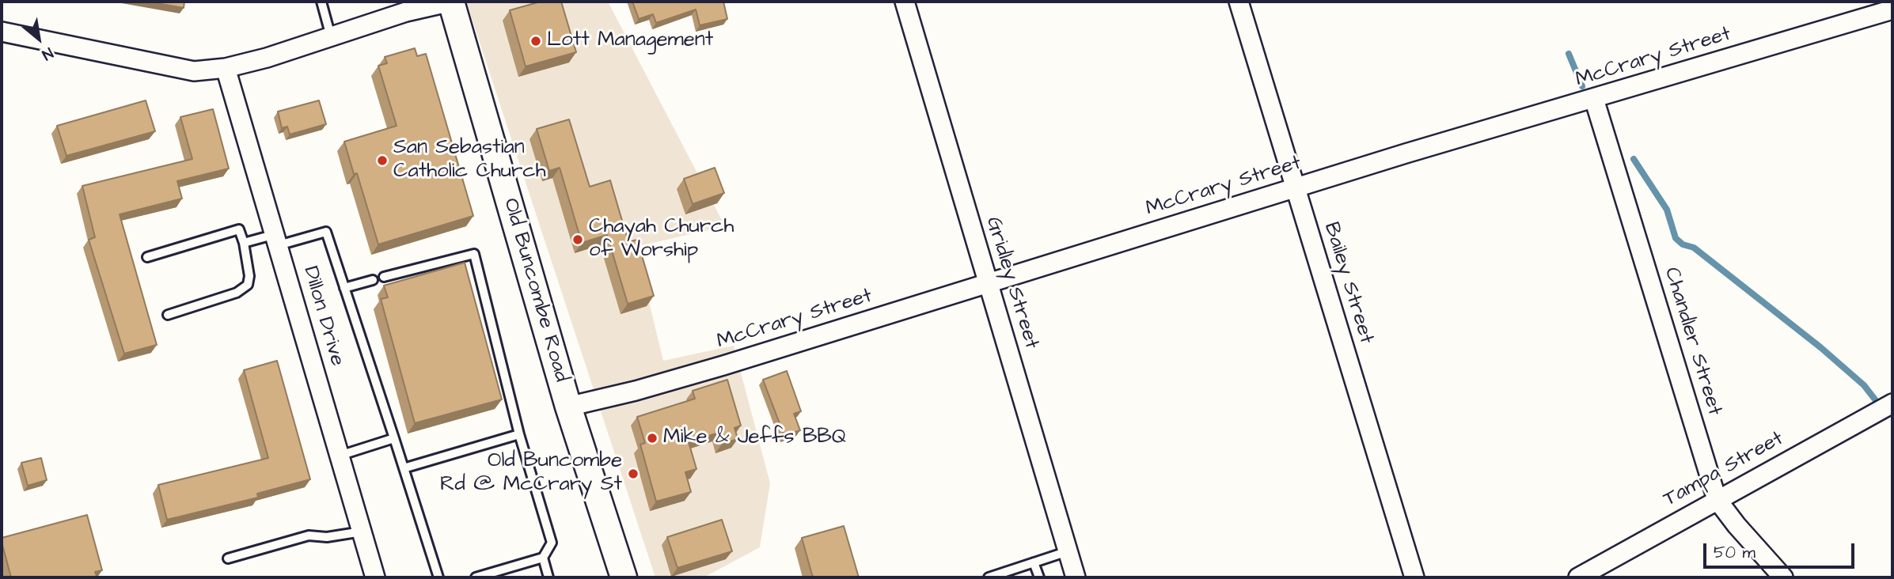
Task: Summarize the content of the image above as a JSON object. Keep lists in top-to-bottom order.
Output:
{
  "streets": {
    "street": [
      "McCrary Street",
      "Gridley Street",
      "Bailey Street",
      "Old Buncombe Road",
      "Dillon Drive",
      "Chandler Street",
      "Tampa Street"
    ]
  },
  "crossings": [
    ["McCrary Street", "Gridley Street"],
    ["McCrary Street", "Bailey Street"],
    ["McCrary Street", "Old Buncombe Road"],
    ["McCrary Street", "Chandler Street"],
    ["Chandler Street", "Tampa Street"]
  ],
  "places": [
    "Lott Management",
    "San Sebastian Catholic Church",
    "Chayah Church of Worship",
    "Mike & Jeffs BBQ",
    "Old Buncombe Rd @ McCrary St"
  ],
  "scale_bar": "50 m",
  "north": "bottom right"
}
